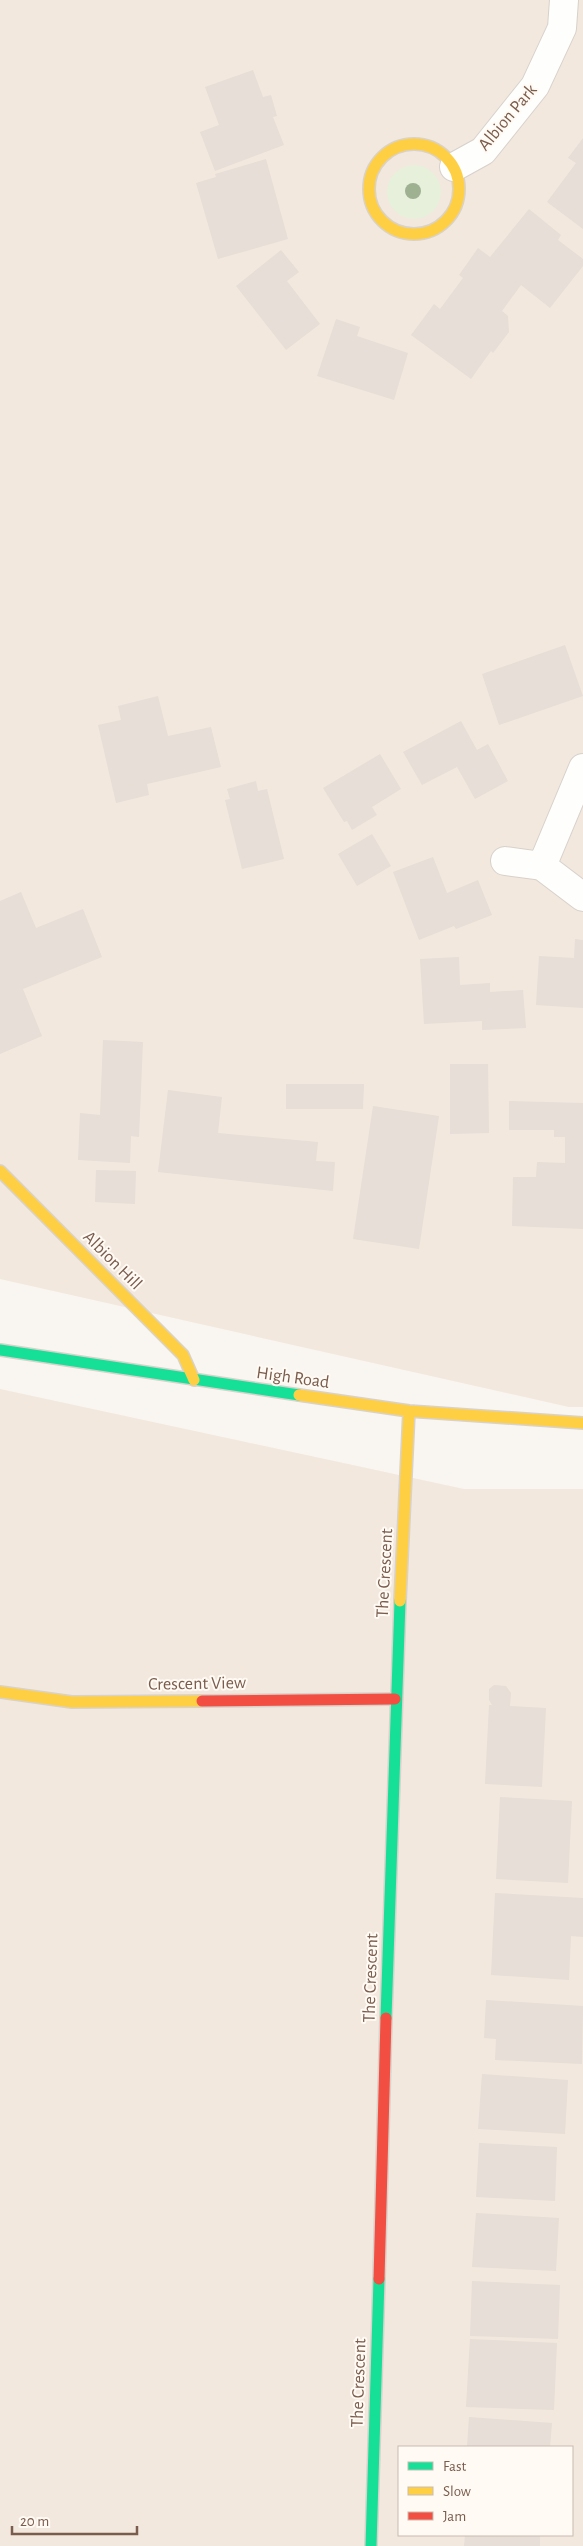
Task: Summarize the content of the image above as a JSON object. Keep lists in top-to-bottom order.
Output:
{
  "streets": {
    "street": [
      "Albion Park",
      "Albion Hill",
      "High Road",
      "The Crescent",
      "Crescent View"
    ]
  },
  "crossings": [
    ["Albion Hill", "High Road"],
    ["High Road", "The Crescent"],
    ["The Crescent", "Crescent View"]
  ],
  "legend": ["Fast", "Slow", "Jam"],
  "scale_bar": "20 m"
}
